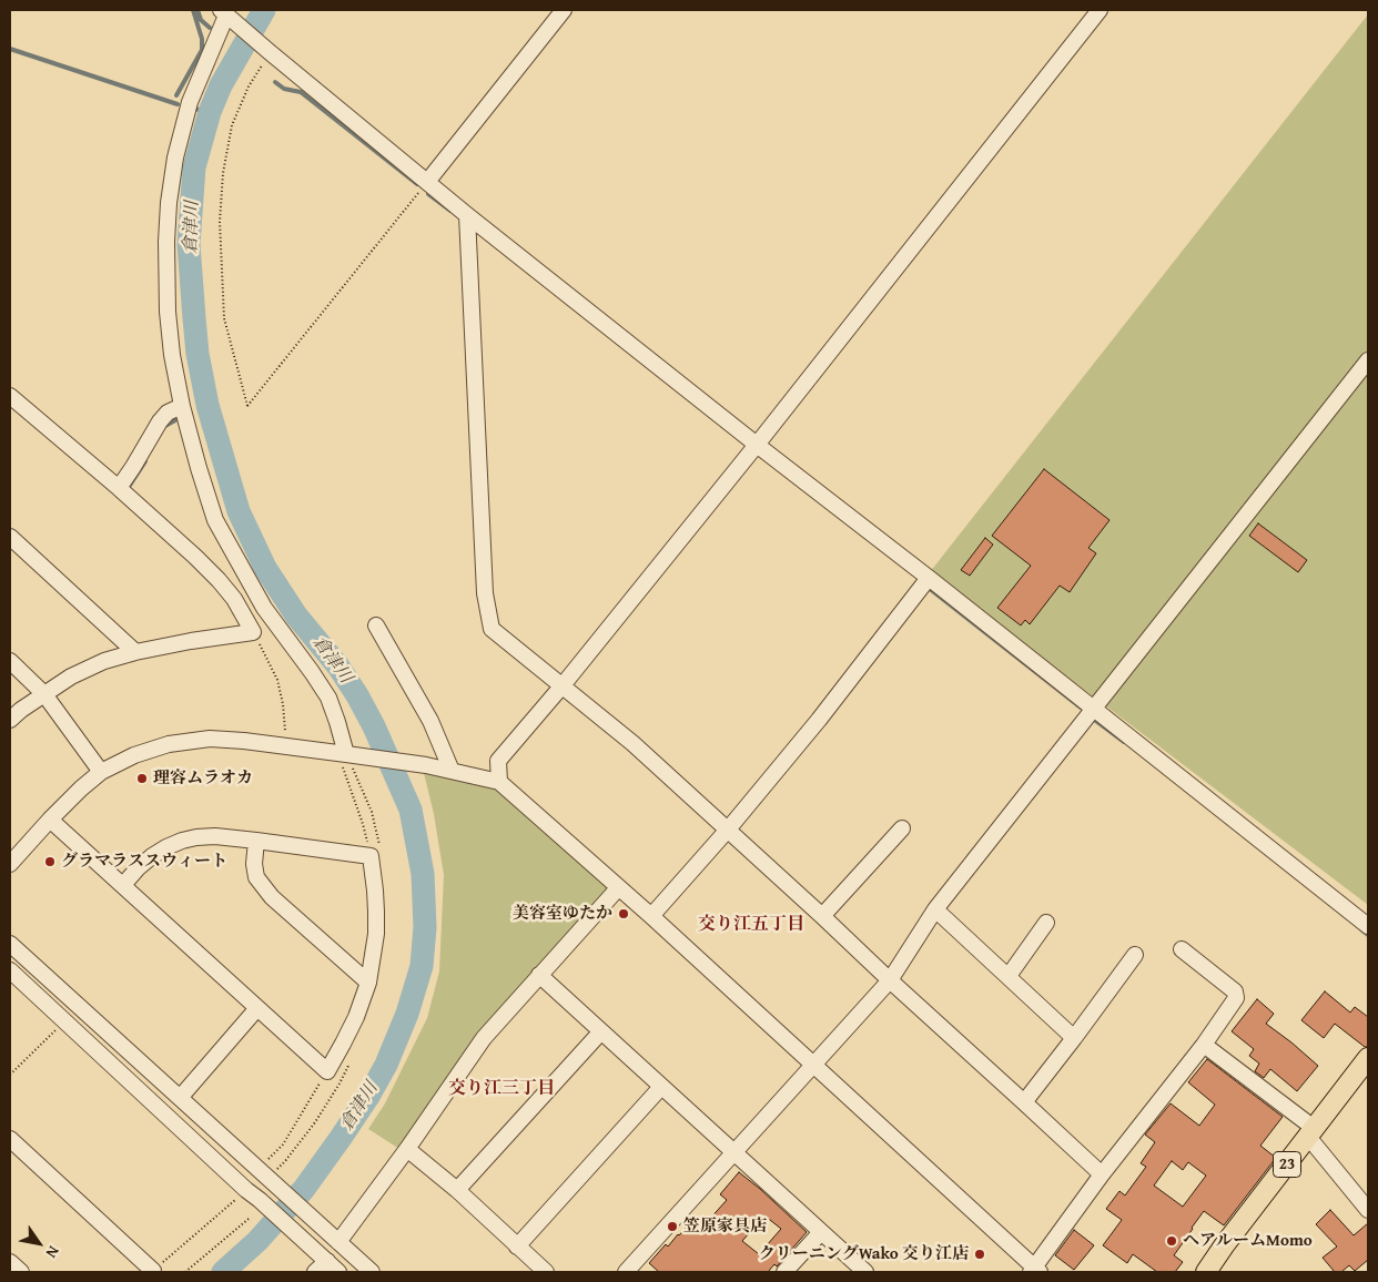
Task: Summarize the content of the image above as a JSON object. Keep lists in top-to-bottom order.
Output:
{
  "streets": {
    "main road": ["23"]
  },
  "districts": ["交り江五丁目", "交り江三丁目"],
  "water": ["倉津川"],
  "places": [
    "理容ムラオカ",
    "グラマラススウィート",
    "美容室ゆたか",
    "笠原家具店",
    "ヘアルームMomo",
    "クリーニングWako 交り江店"
  ],
  "north": "bottom right"
}
